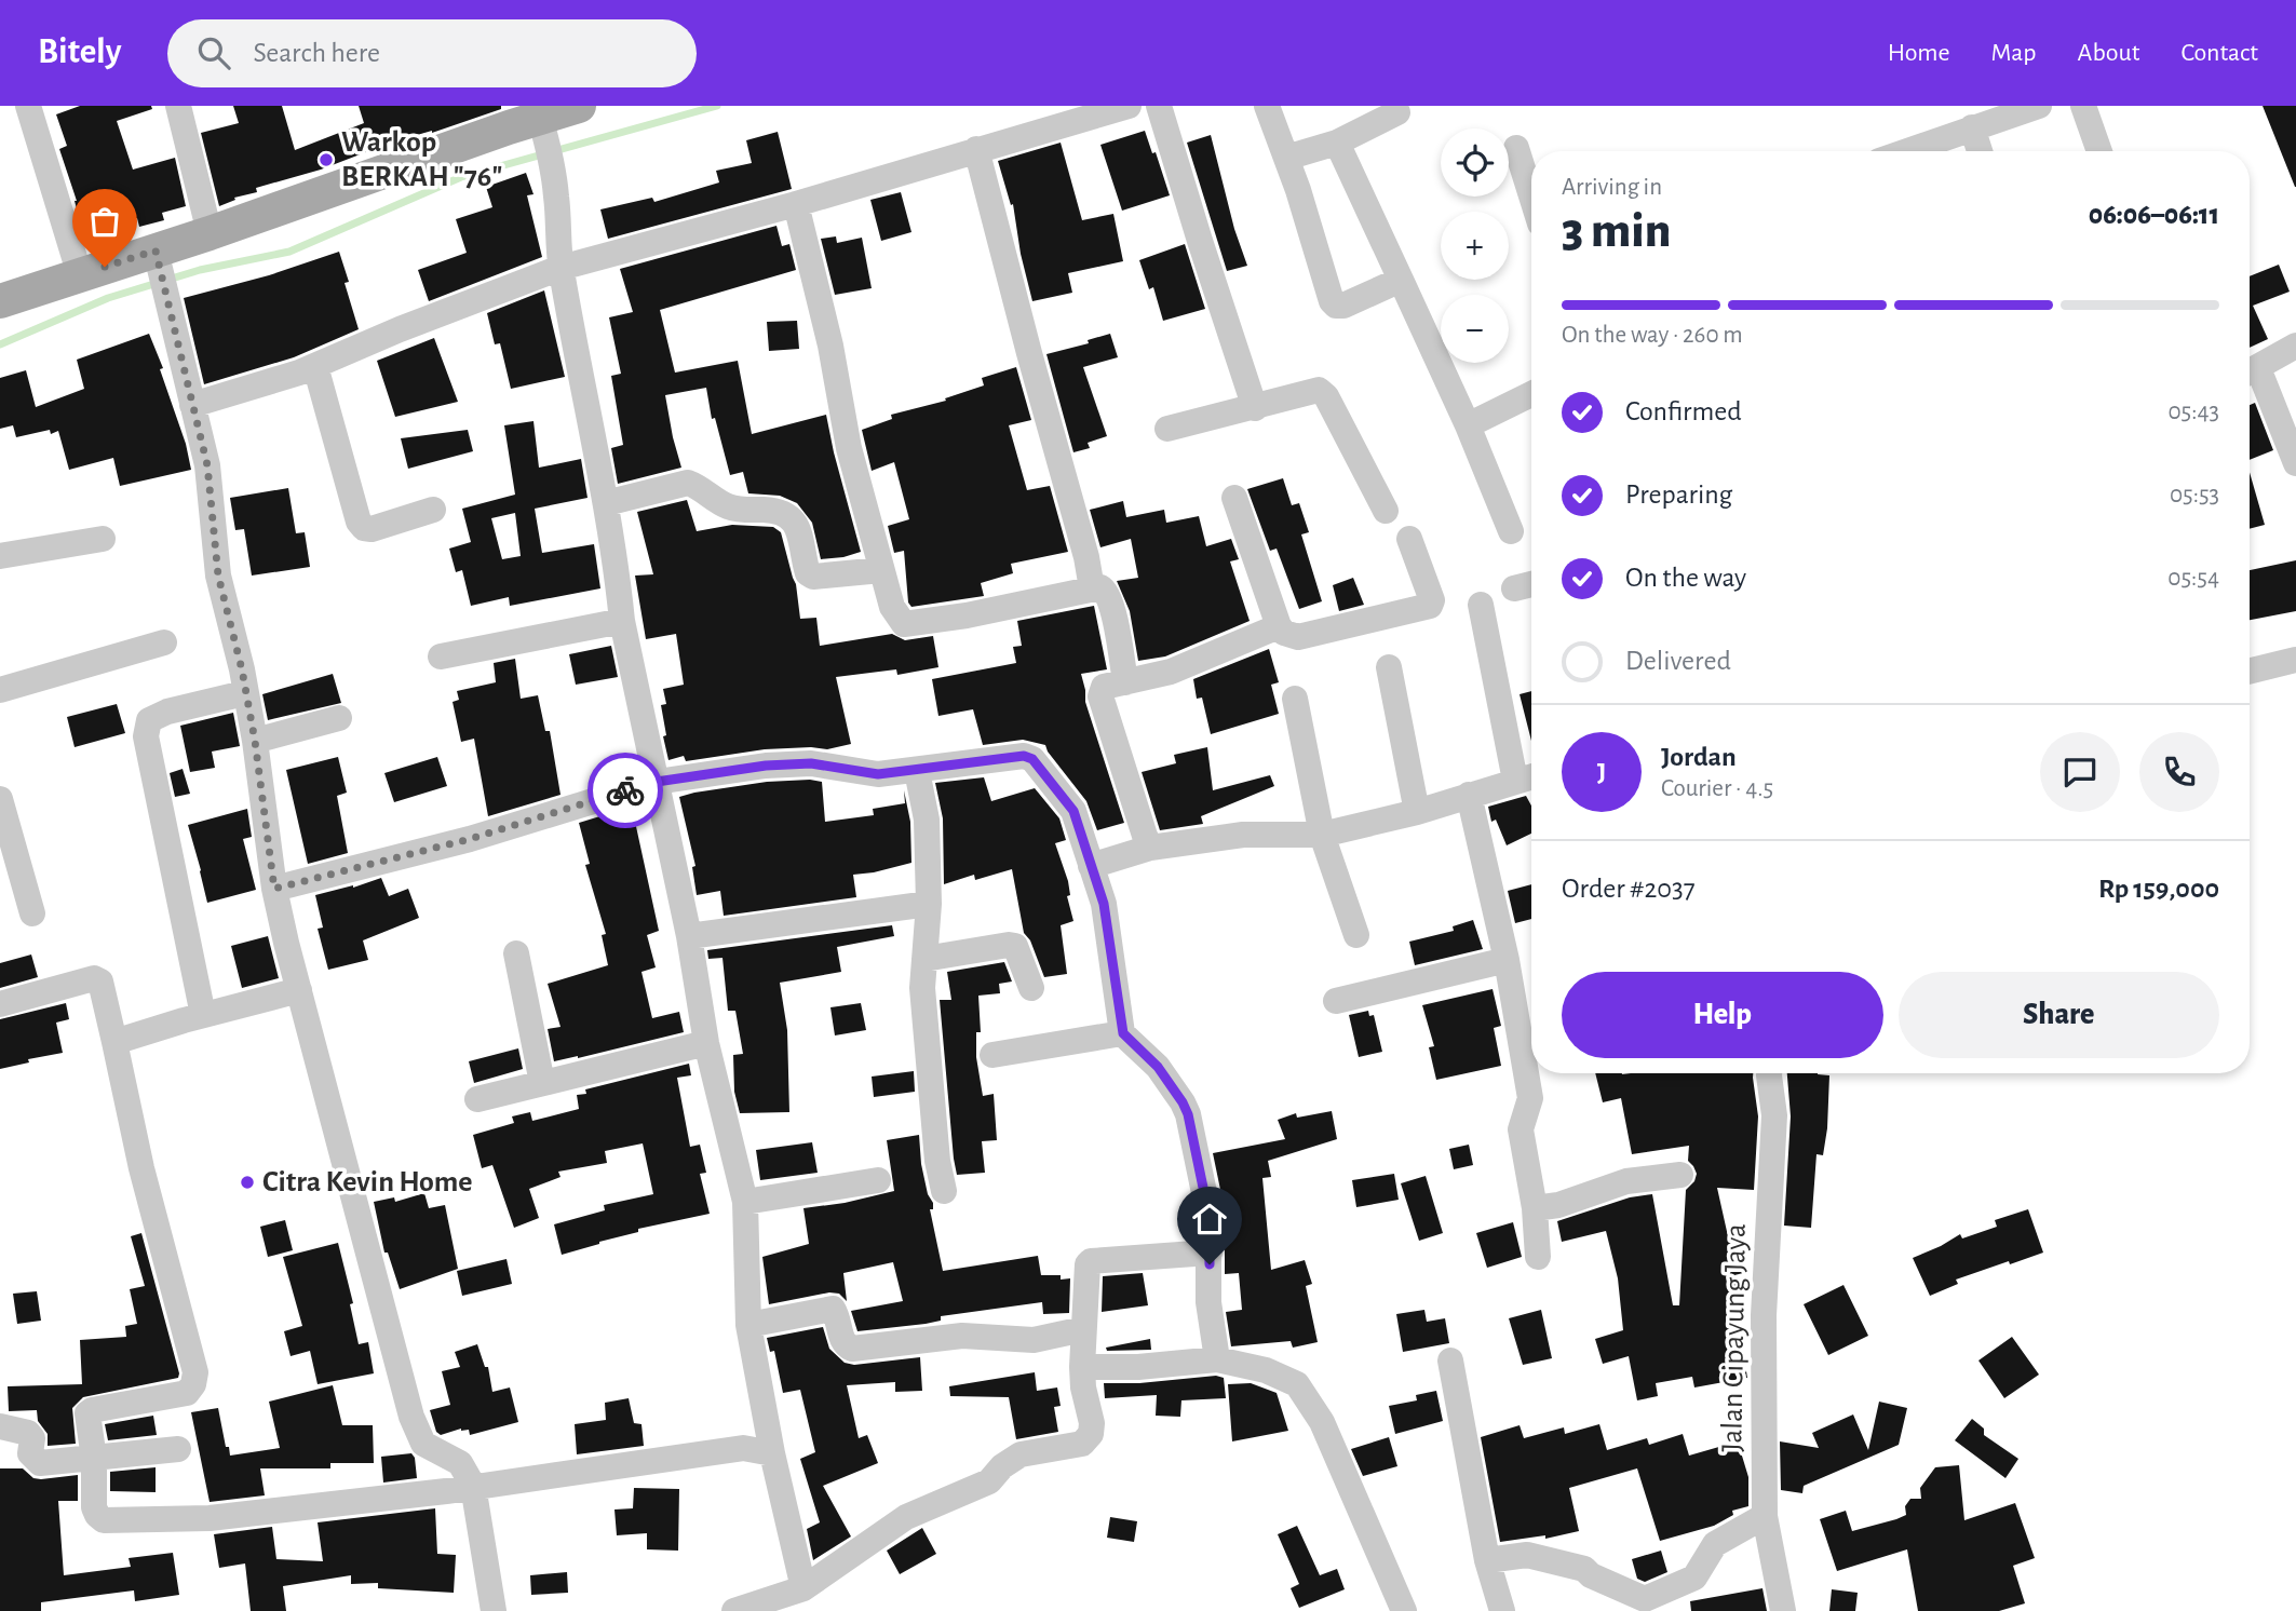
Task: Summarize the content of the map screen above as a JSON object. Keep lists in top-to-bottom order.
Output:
{
  "streets": {
    "street": ["Jalan Cipayung Jaya"]
  },
  "places": ["Warkop BERKAH \"76\"", "Citra Kevin Home"],
  "page": {
    "header": "Bitely",
    "search": "Search here",
    "nav": [
      "Home",
      "Map",
      "About",
      "Contact"
    ],
    "map_buttons": ["+", "−"],
    "heading": ["3 min", "Arriving in", "06:06–06:11"],
    "panel": [
      "Jordan",
      "Courier · 4.5",
      "Order #2037",
      "Rp 159,000"
    ],
    "bar": "On the way · 260 m",
    "list": [
      ["Confirmed", "05:43"],
      ["Preparing", "05:53"],
      ["On the way", "05:54"],
      "Delivered"
    ],
    "round": "J",
    "buttons": ["Help", "Share"]
  }
}
